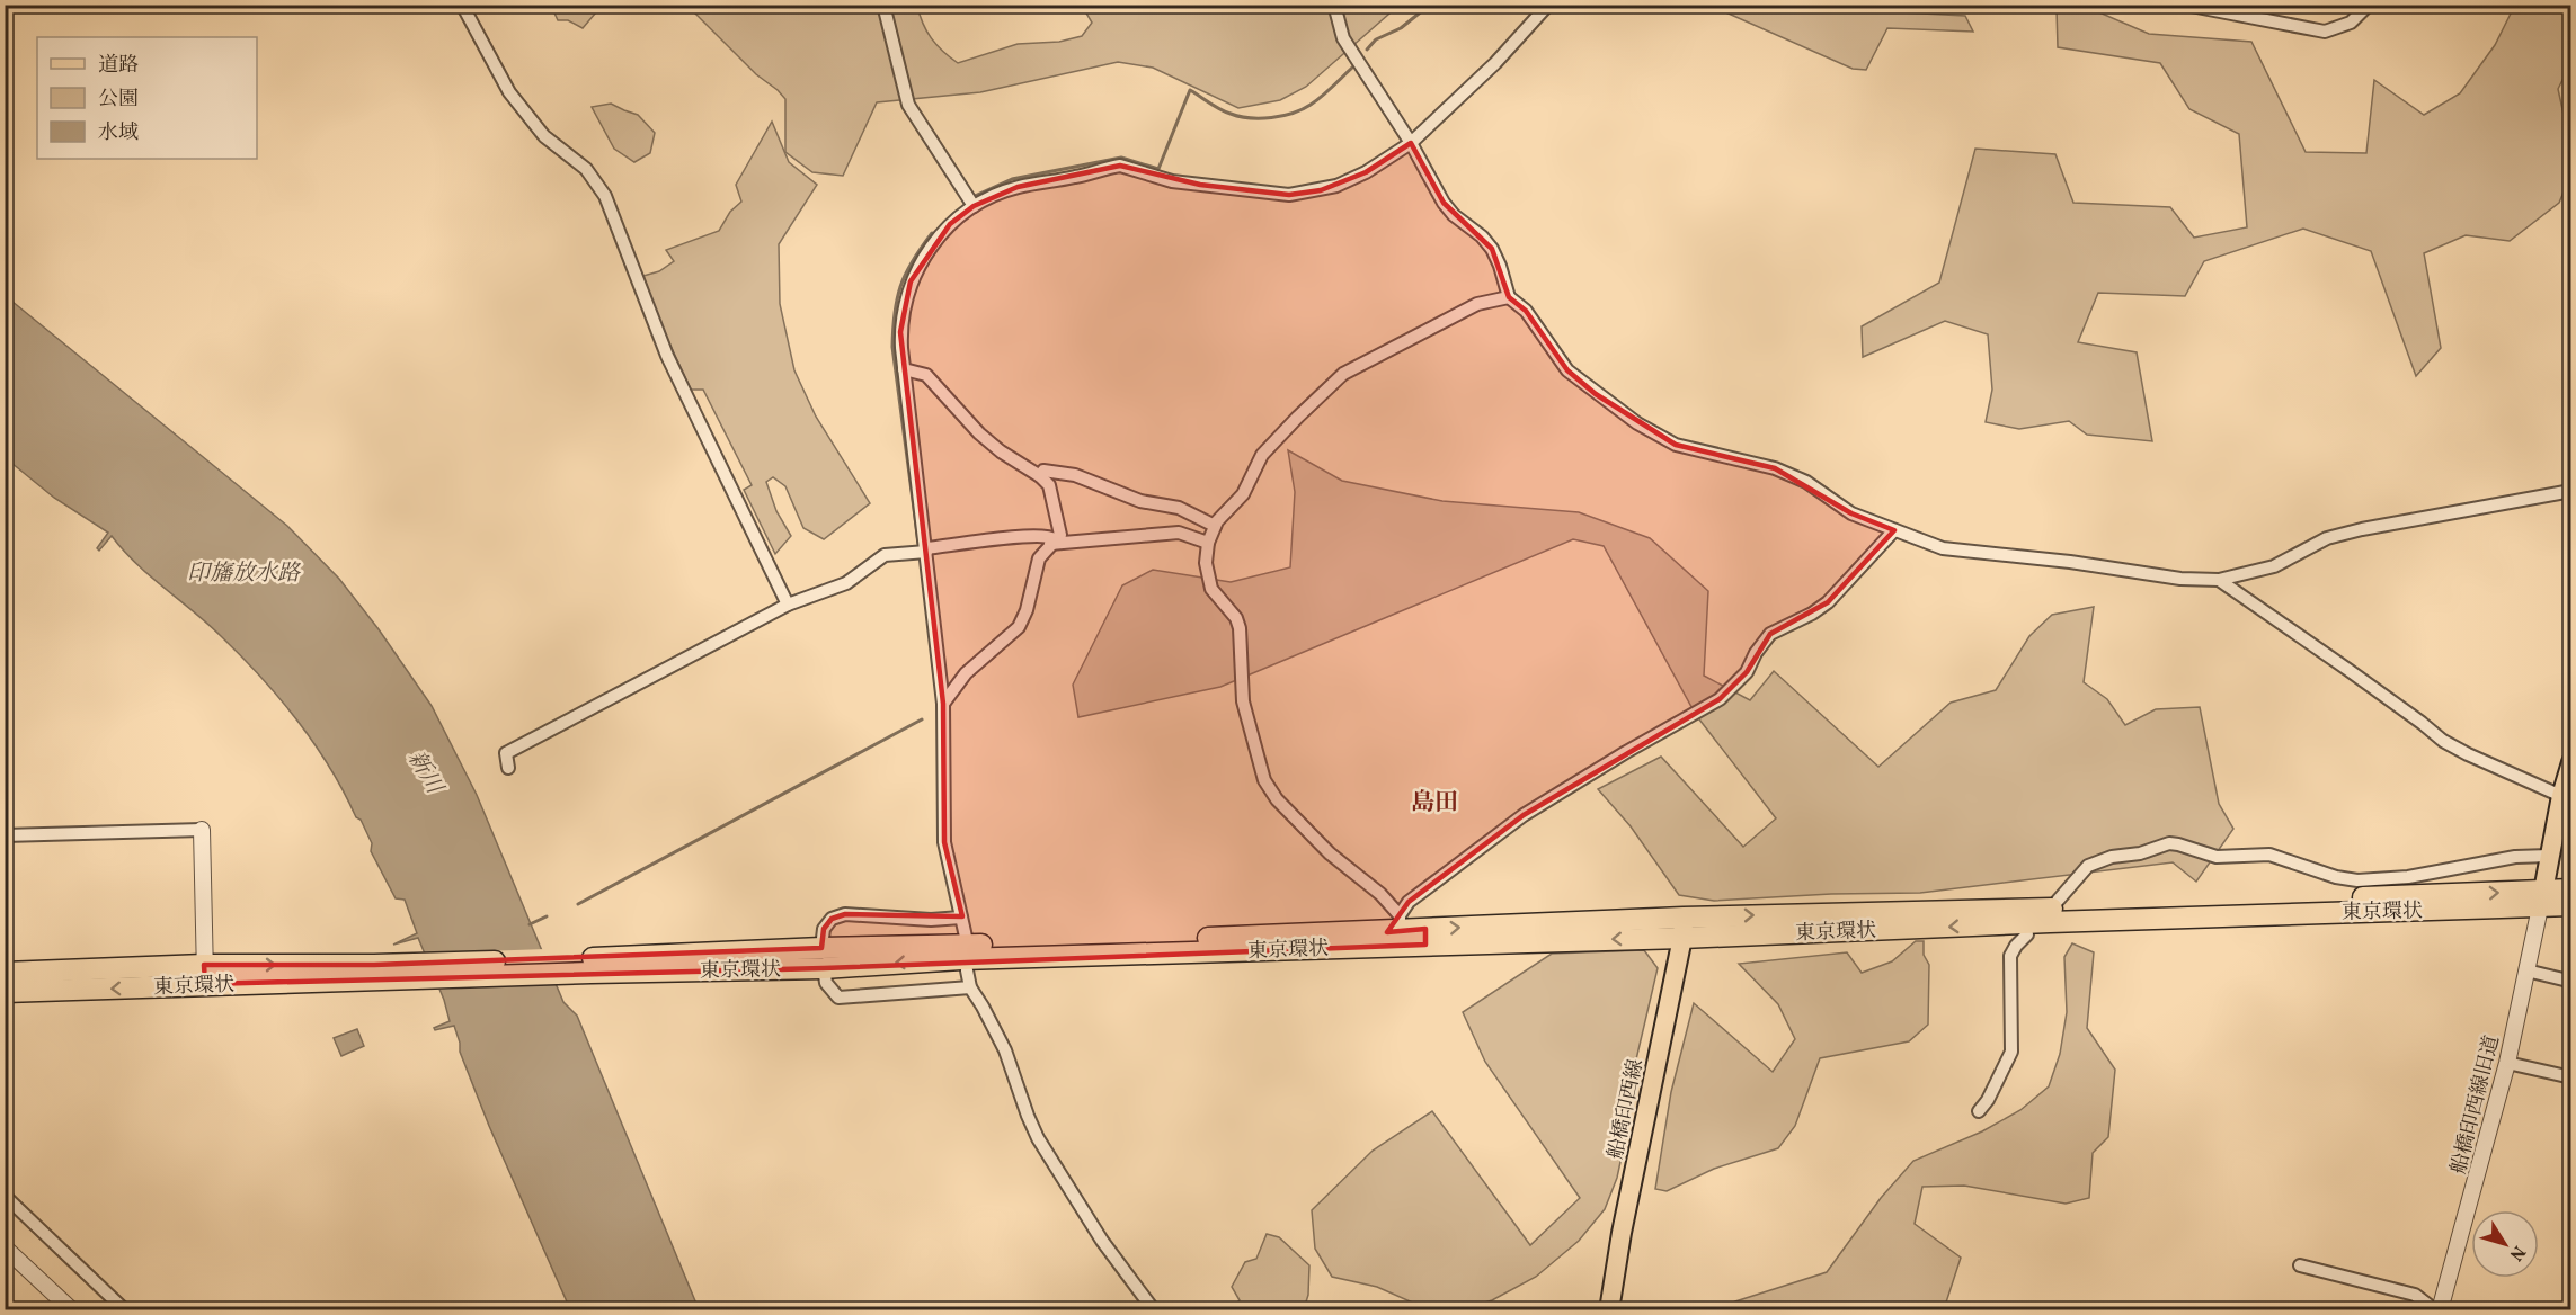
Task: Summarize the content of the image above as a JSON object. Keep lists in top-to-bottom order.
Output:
{
  "streets": {
    "highway": ["東京環状"],
    "main road": ["船橋印西線"],
    "street": ["船橋印西線旧道"]
  },
  "crossings": [
    ["東京環状", "船橋印西線旧道"],
    ["東京環状", "船橋印西線"]
  ],
  "districts": ["島田"],
  "water": ["印旛放水路", "新川"],
  "legend": ["道路", "公園", "水域"],
  "north": "bottom right"
}
